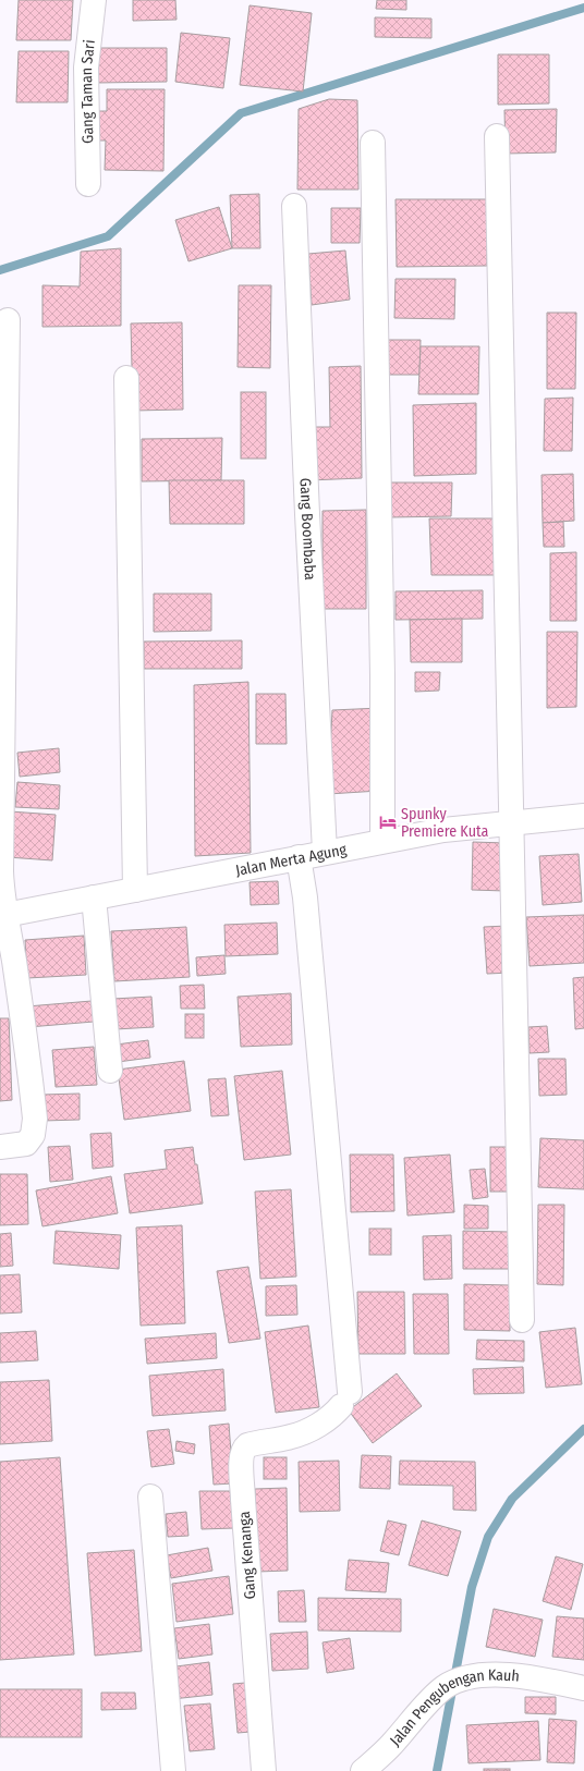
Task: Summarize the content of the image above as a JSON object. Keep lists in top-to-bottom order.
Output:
{
  "streets": {
    "street": [
      "Gang Taman Sari",
      "Gang Boombaba",
      "Jalan Merta Agung",
      "Gang Kenanga",
      "Jalan Pengubengan Kauh"
    ]
  },
  "crossings": [
    ["Gang Boombaba", "Jalan Merta Agung"],
    ["Jalan Merta Agung", "Gang Kenanga"]
  ],
  "places": {
    "hotel": ["Spunky Premiere Kuta"]
  }
}
